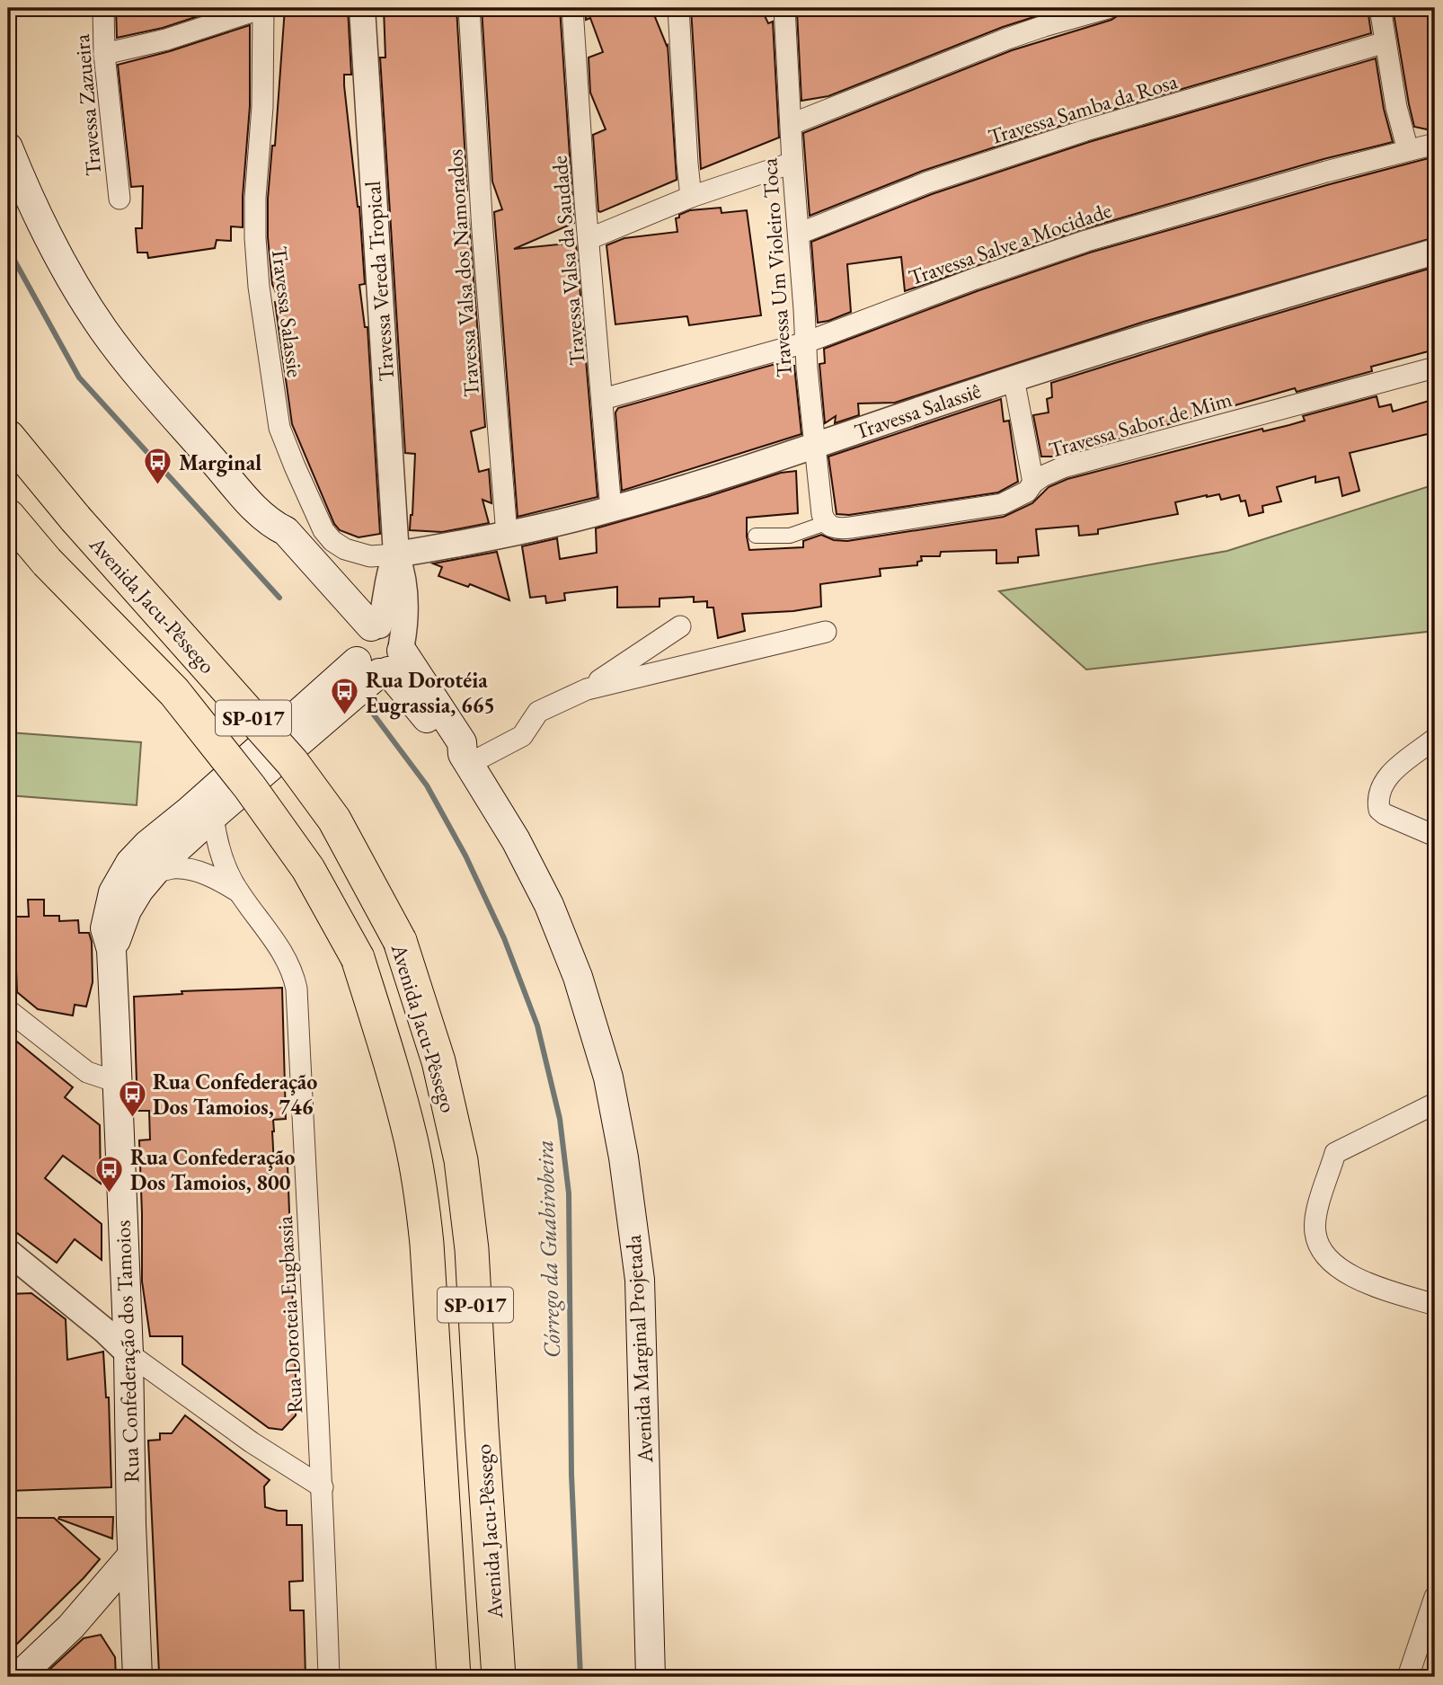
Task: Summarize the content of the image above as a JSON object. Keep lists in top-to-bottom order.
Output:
{
  "streets": {
    "highway": ["Avenida Jacu-Pêssego", "SP-017"],
    "main road": ["Avenida Marginal Projetada", "Rua Confederação dos Tamoios"],
    "street": [
      "Travessa Zazueira",
      "Travessa Samba da Rosa",
      "Travessa Salve a Mocidade",
      "Travessa Valsa da Saudade",
      "Travessa Um Violeiro Toca",
      "Travessa Valsa dos Namorados",
      "Travessa Vereda Tropical",
      "Travessa Salassie",
      "Travessa Salassiê",
      "Travessa Sabor de Mim",
      "Rua Doroteia Eugbassia"
    ]
  },
  "crossings": [
    ["Travessa Samba da Rosa", "Travessa Um Violeiro Toca"],
    ["Travessa Salve a Mocidade", "Travessa Valsa da Saudade"],
    ["Travessa Salve a Mocidade", "Travessa Um Violeiro Toca"],
    ["Travessa Valsa da Saudade", "Travessa Salassiê"],
    ["Travessa Um Violeiro Toca", "Travessa Salassiê"],
    ["Travessa Um Violeiro Toca", "Travessa Sabor de Mim"],
    ["Travessa Valsa dos Namorados", "Travessa Salassiê"],
    ["Travessa Vereda Tropical", "Travessa Salassie"],
    ["Travessa Vereda Tropical", "Travessa Salassiê"],
    ["Travessa Vereda Tropical", "Avenida Marginal Projetada"],
    ["Travessa Vereda Tropical", "Rua Confederação dos Tamoios"],
    ["Travessa Salassie", "Travessa Salassiê"],
    ["Rua Doroteia Eugbassia", "Rua Confederação dos Tamoios"],
    ["Avenida Marginal Projetada", "Rua Confederação dos Tamoios"]
  ],
  "water": ["Córrego da Guabirobeira"],
  "places": {
    "bus stop": [
      "Marginal",
      "Rua Dorotéia Eugrassia, 665",
      "Rua Confederação Dos Tamoios, 746",
      "Rua Confederação Dos Tamoios, 800"
    ]
  }
}
